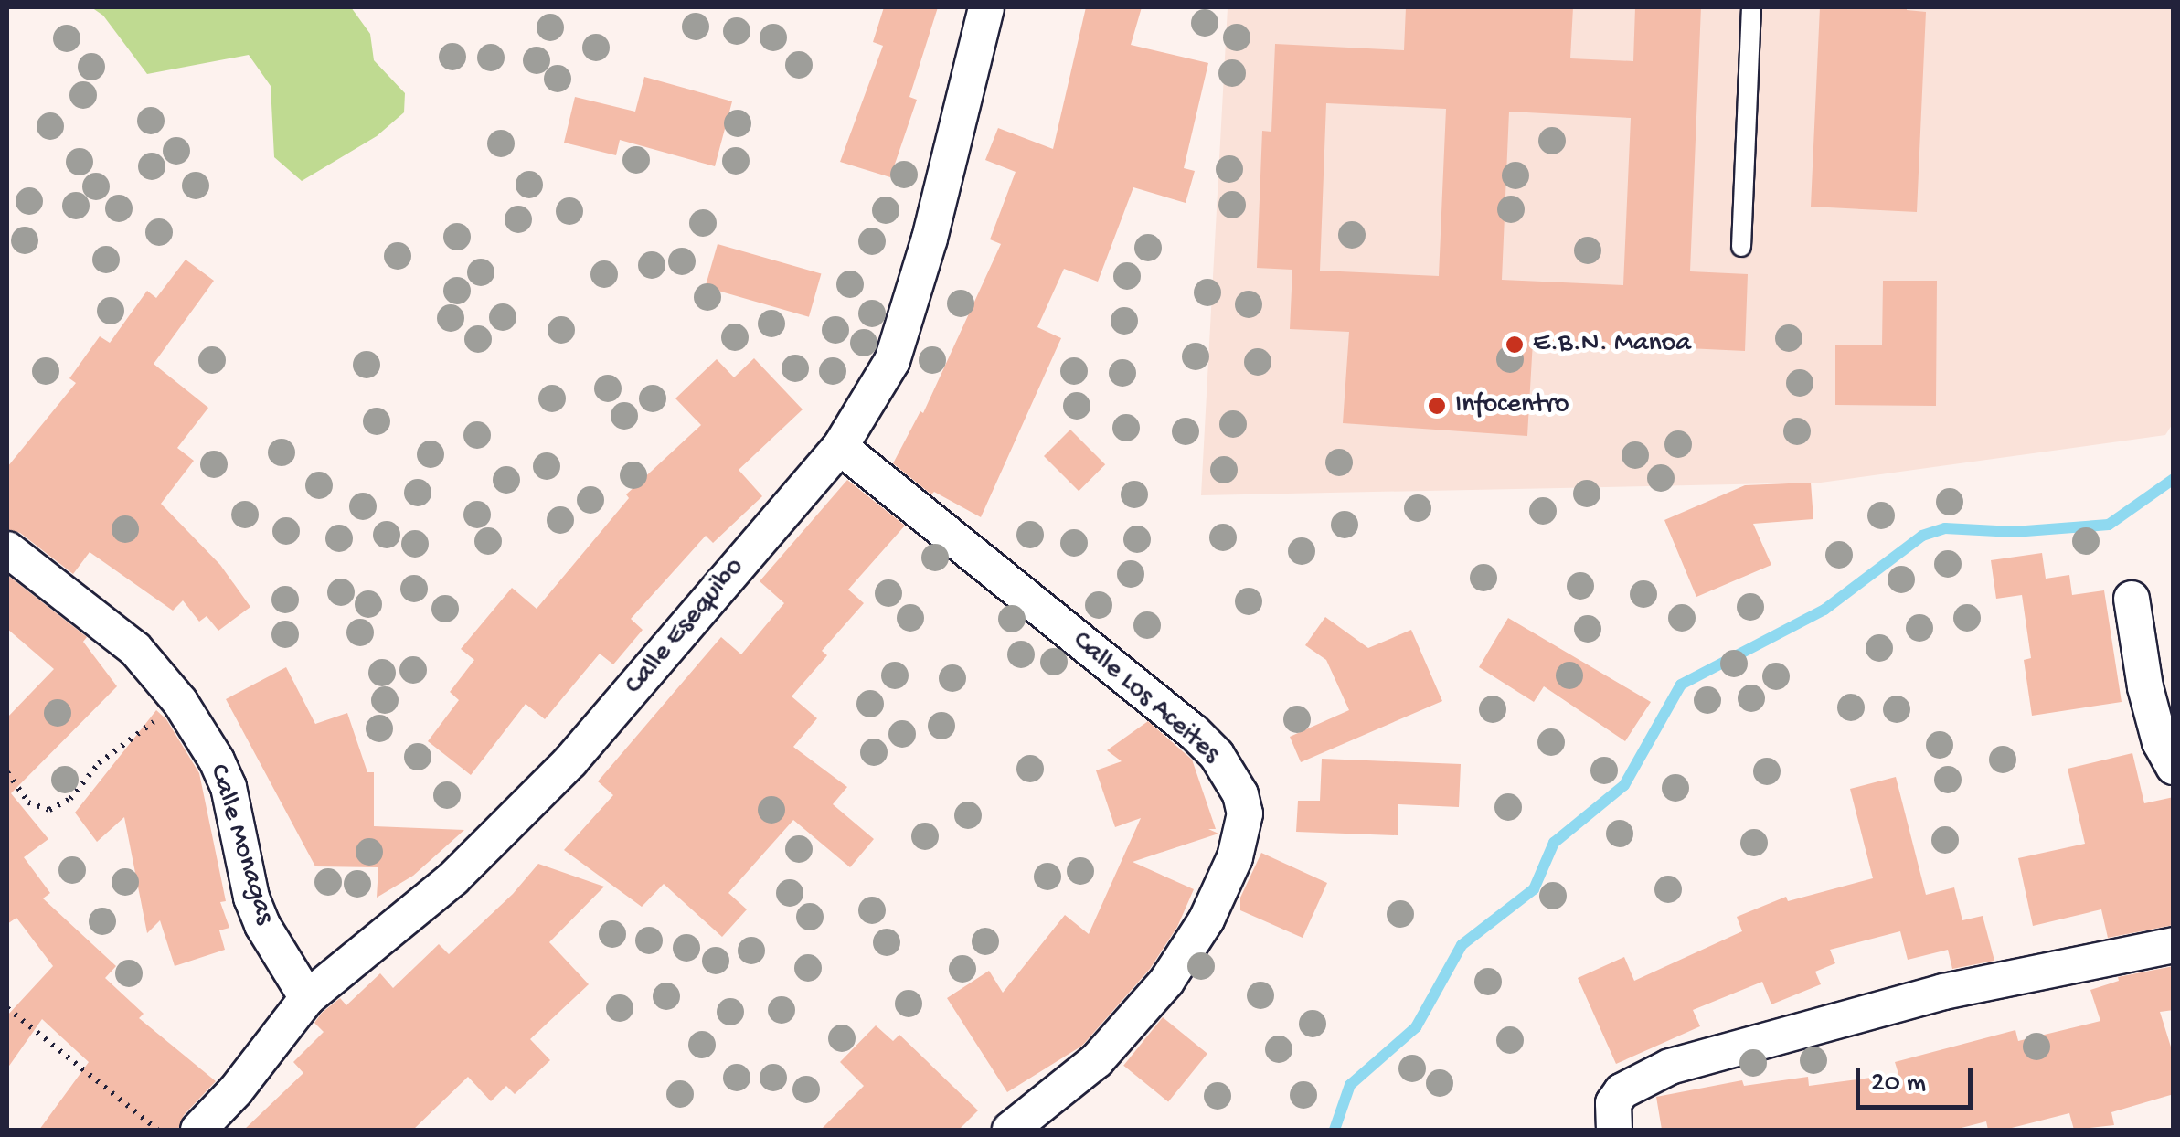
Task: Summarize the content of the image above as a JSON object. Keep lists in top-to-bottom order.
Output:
{
  "streets": {
    "street": ["Calle Esequibo", "Calle Los Aceites", "Calle Monagas"]
  },
  "crossings": [
    ["Calle Esequibo", "Calle Los Aceites"],
    ["Calle Esequibo", "Calle Monagas"]
  ],
  "places": ["E.B.N. Manoa", "Infocentro"],
  "scale_bar": "20 m"
}
